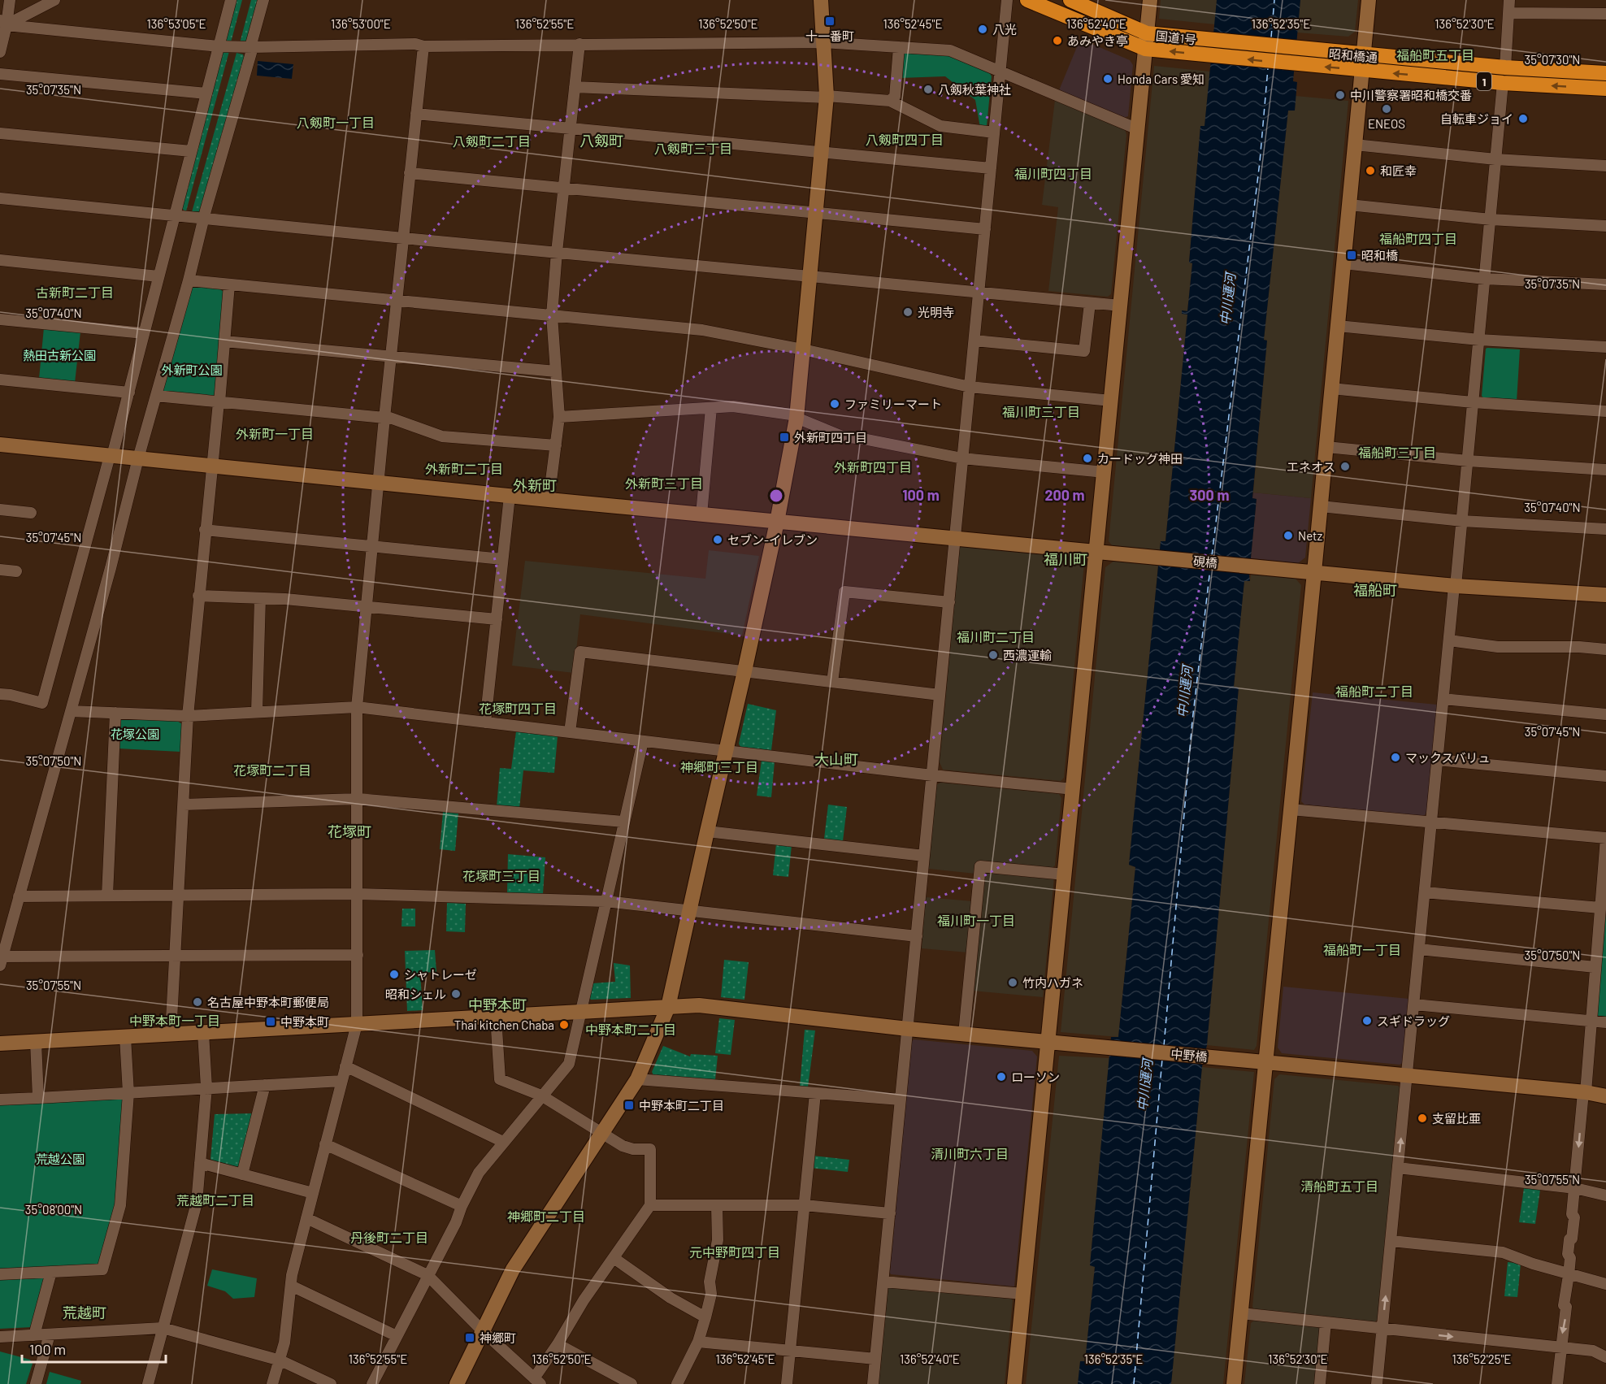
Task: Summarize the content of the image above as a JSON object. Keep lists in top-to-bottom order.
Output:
{
  "streets": {
    "highway": ["国道1号", "昭和橋通", "1"],
    "street": ["硯橋", "中野橋"]
  },
  "crossings": [
    ["国道1号", "昭和橋通"]
  ],
  "districts": [
    "福船町五丁目",
    "八剱町一丁目",
    "八剱町四丁目",
    "八剱町二丁目",
    "八剱町",
    "八剱町三丁目",
    "福川町四丁目",
    "福船町四丁目",
    "古新町二丁目",
    "福川町三丁目",
    "外新町一丁目",
    "福船町三丁目",
    "外新町四丁目",
    "外新町二丁目",
    "外新町三丁目",
    "外新町",
    "福川町",
    "福船町",
    "福川町二丁目",
    "福船町二丁目",
    "花塚町四丁目",
    "大山町",
    "神郷町三丁目",
    "花塚町二丁目",
    "花塚町",
    "花塚町三丁目",
    "福川町一丁目",
    "福船町一丁目",
    "中野本町",
    "中野本町一丁目",
    "中野本町二丁目",
    "清川町六丁目",
    "清船町五丁目",
    "荒越町二丁目",
    "神郷町二丁目",
    "丹後町二丁目",
    "元中野町四丁目",
    "荒越町"
  ],
  "water": ["中川運河"],
  "parks": [
    "熱田古新公園",
    "外新町公園",
    "花塚公園",
    "荒越公園"
  ],
  "places": {
    "transit": [
      "十一番町",
      "昭和橋",
      "外新町四丁目",
      "中野本町",
      "中野本町二丁目",
      "神郷町"
    ],
    "other": [
      "八光",
      "あみやき亭",
      "Honda Cars 愛知",
      "八剱秋葉神社",
      "中川警察署昭和橋交番",
      "ENEOS",
      "自転車ジョイ",
      "和匠幸",
      "光明寺",
      "ファミリーマート",
      "カードッグ神田",
      "エネオス",
      "Netz",
      "セブン-イレブン",
      "西濃運輸",
      "マックスバリュ",
      "シャトレーゼ",
      "竹内ハガネ",
      "昭和シェル",
      "名古屋中野本町郵便局",
      "スギドラッグ",
      "Thai kitchen Chaba",
      "ローソン",
      "支留比亜"
    ]
  },
  "scale_bar": "100 m",
  "coordinates": [
    "136°53'05\"E",
    "136°53'00\"E",
    "136°52'55\"E",
    "136°52'50\"E",
    "136°52'45\"E",
    "136°52'40\"E",
    "136°52'35\"E",
    "136°52'30\"E",
    "35°07'30\"N",
    "35°07'35\"N",
    "35°07'40\"N",
    "35°07'45\"N",
    "35°07'50\"N",
    "35°07'55\"N",
    "35°08'00\"N",
    "136°52'25\"E"
  ],
  "rings": ["100 m", "200 m", "300 m"]
}
